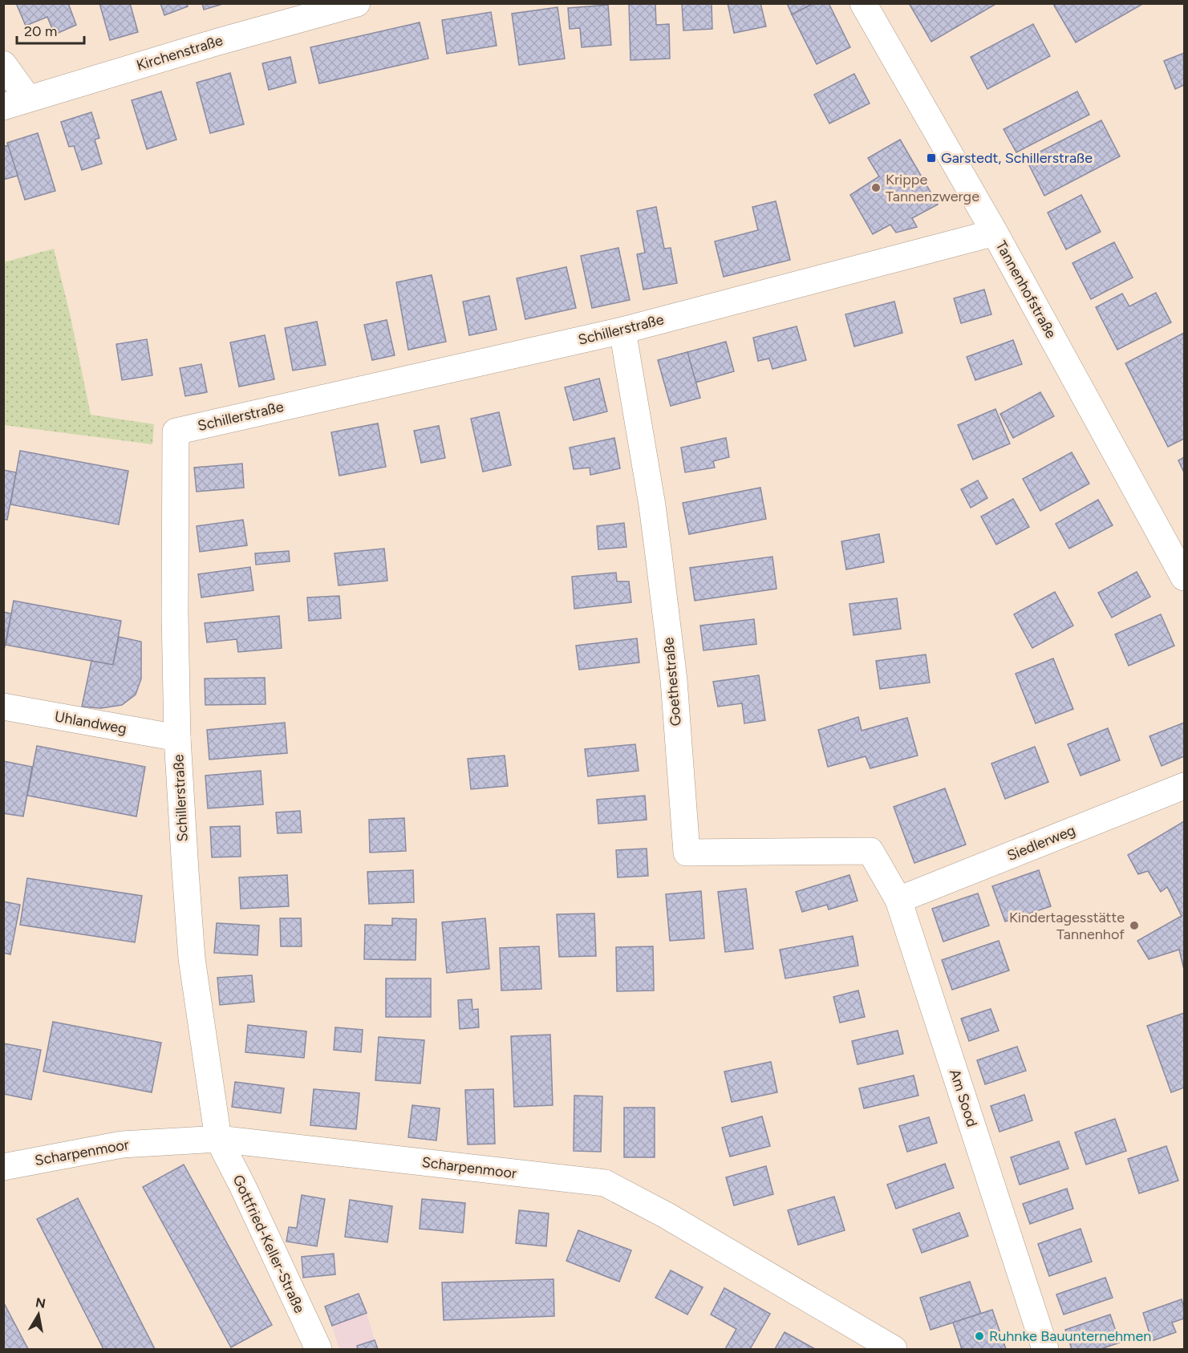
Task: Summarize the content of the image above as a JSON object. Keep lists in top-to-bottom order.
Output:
{
  "streets": {
    "street": [
      "Kirchenstraße",
      "Tannenhofstraße",
      "Schillerstraße",
      "Goethestraße",
      "Uhlandweg",
      "Siedlerweg",
      "Am Sood",
      "Scharpenmoor",
      "Gottfried-Keller-Straße"
    ]
  },
  "crossings": [
    ["Tannenhofstraße", "Schillerstraße"],
    ["Schillerstraße", "Goethestraße"],
    ["Schillerstraße", "Uhlandweg"],
    ["Schillerstraße", "Scharpenmoor"],
    ["Schillerstraße", "Gottfried-Keller-Straße"],
    ["Goethestraße", "Am Sood"],
    ["Siedlerweg", "Am Sood"],
    ["Scharpenmoor", "Gottfried-Keller-Straße"]
  ],
  "places": {
    "transit": ["Garstedt, Schillerstraße"],
    "other": ["Krippe Tannenzwerge", "Kindertagesstätte Tannenhof", "Ruhnke Bauunternehmen"]
  },
  "scale_bar": "20 m",
  "north": "top"
}
